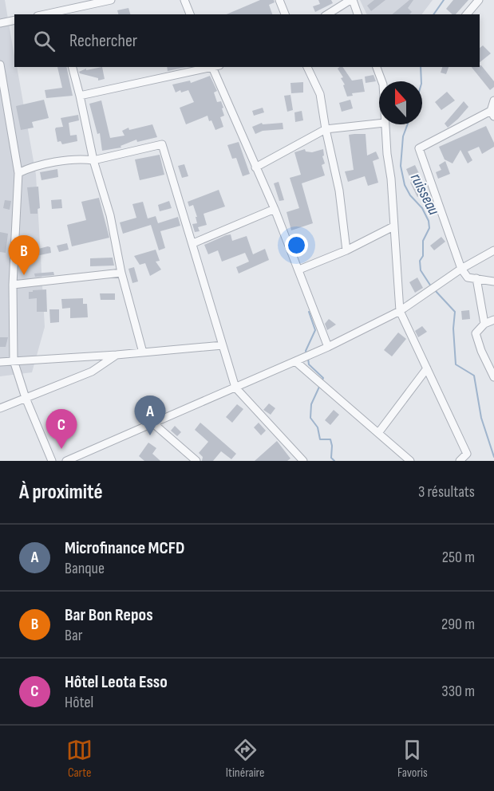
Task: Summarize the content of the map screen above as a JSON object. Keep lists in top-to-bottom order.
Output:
{
  "water": ["ruisseau"],
  "north": "top",
  "page": {
    "search": "Rechercher",
    "pins": ["B", "A", "C"],
    "heading": ["À proximité", "3 résultats"],
    "list": [
      {
        "mark": "A",
        "name": "Microfinance MCFD",
        "note": "Banque",
        "value": "250 m"
      },
      {
        "mark": "B",
        "name": "Bar Bon Repos",
        "note": "Bar",
        "value": "290 m"
      },
      {
        "mark": "C",
        "name": "Hôtel Leota Esso",
        "note": "Hôtel",
        "value": "330 m"
      }
    ],
    "nav": ["Carte", "Itinéraire", "Favoris"]
  }
}
